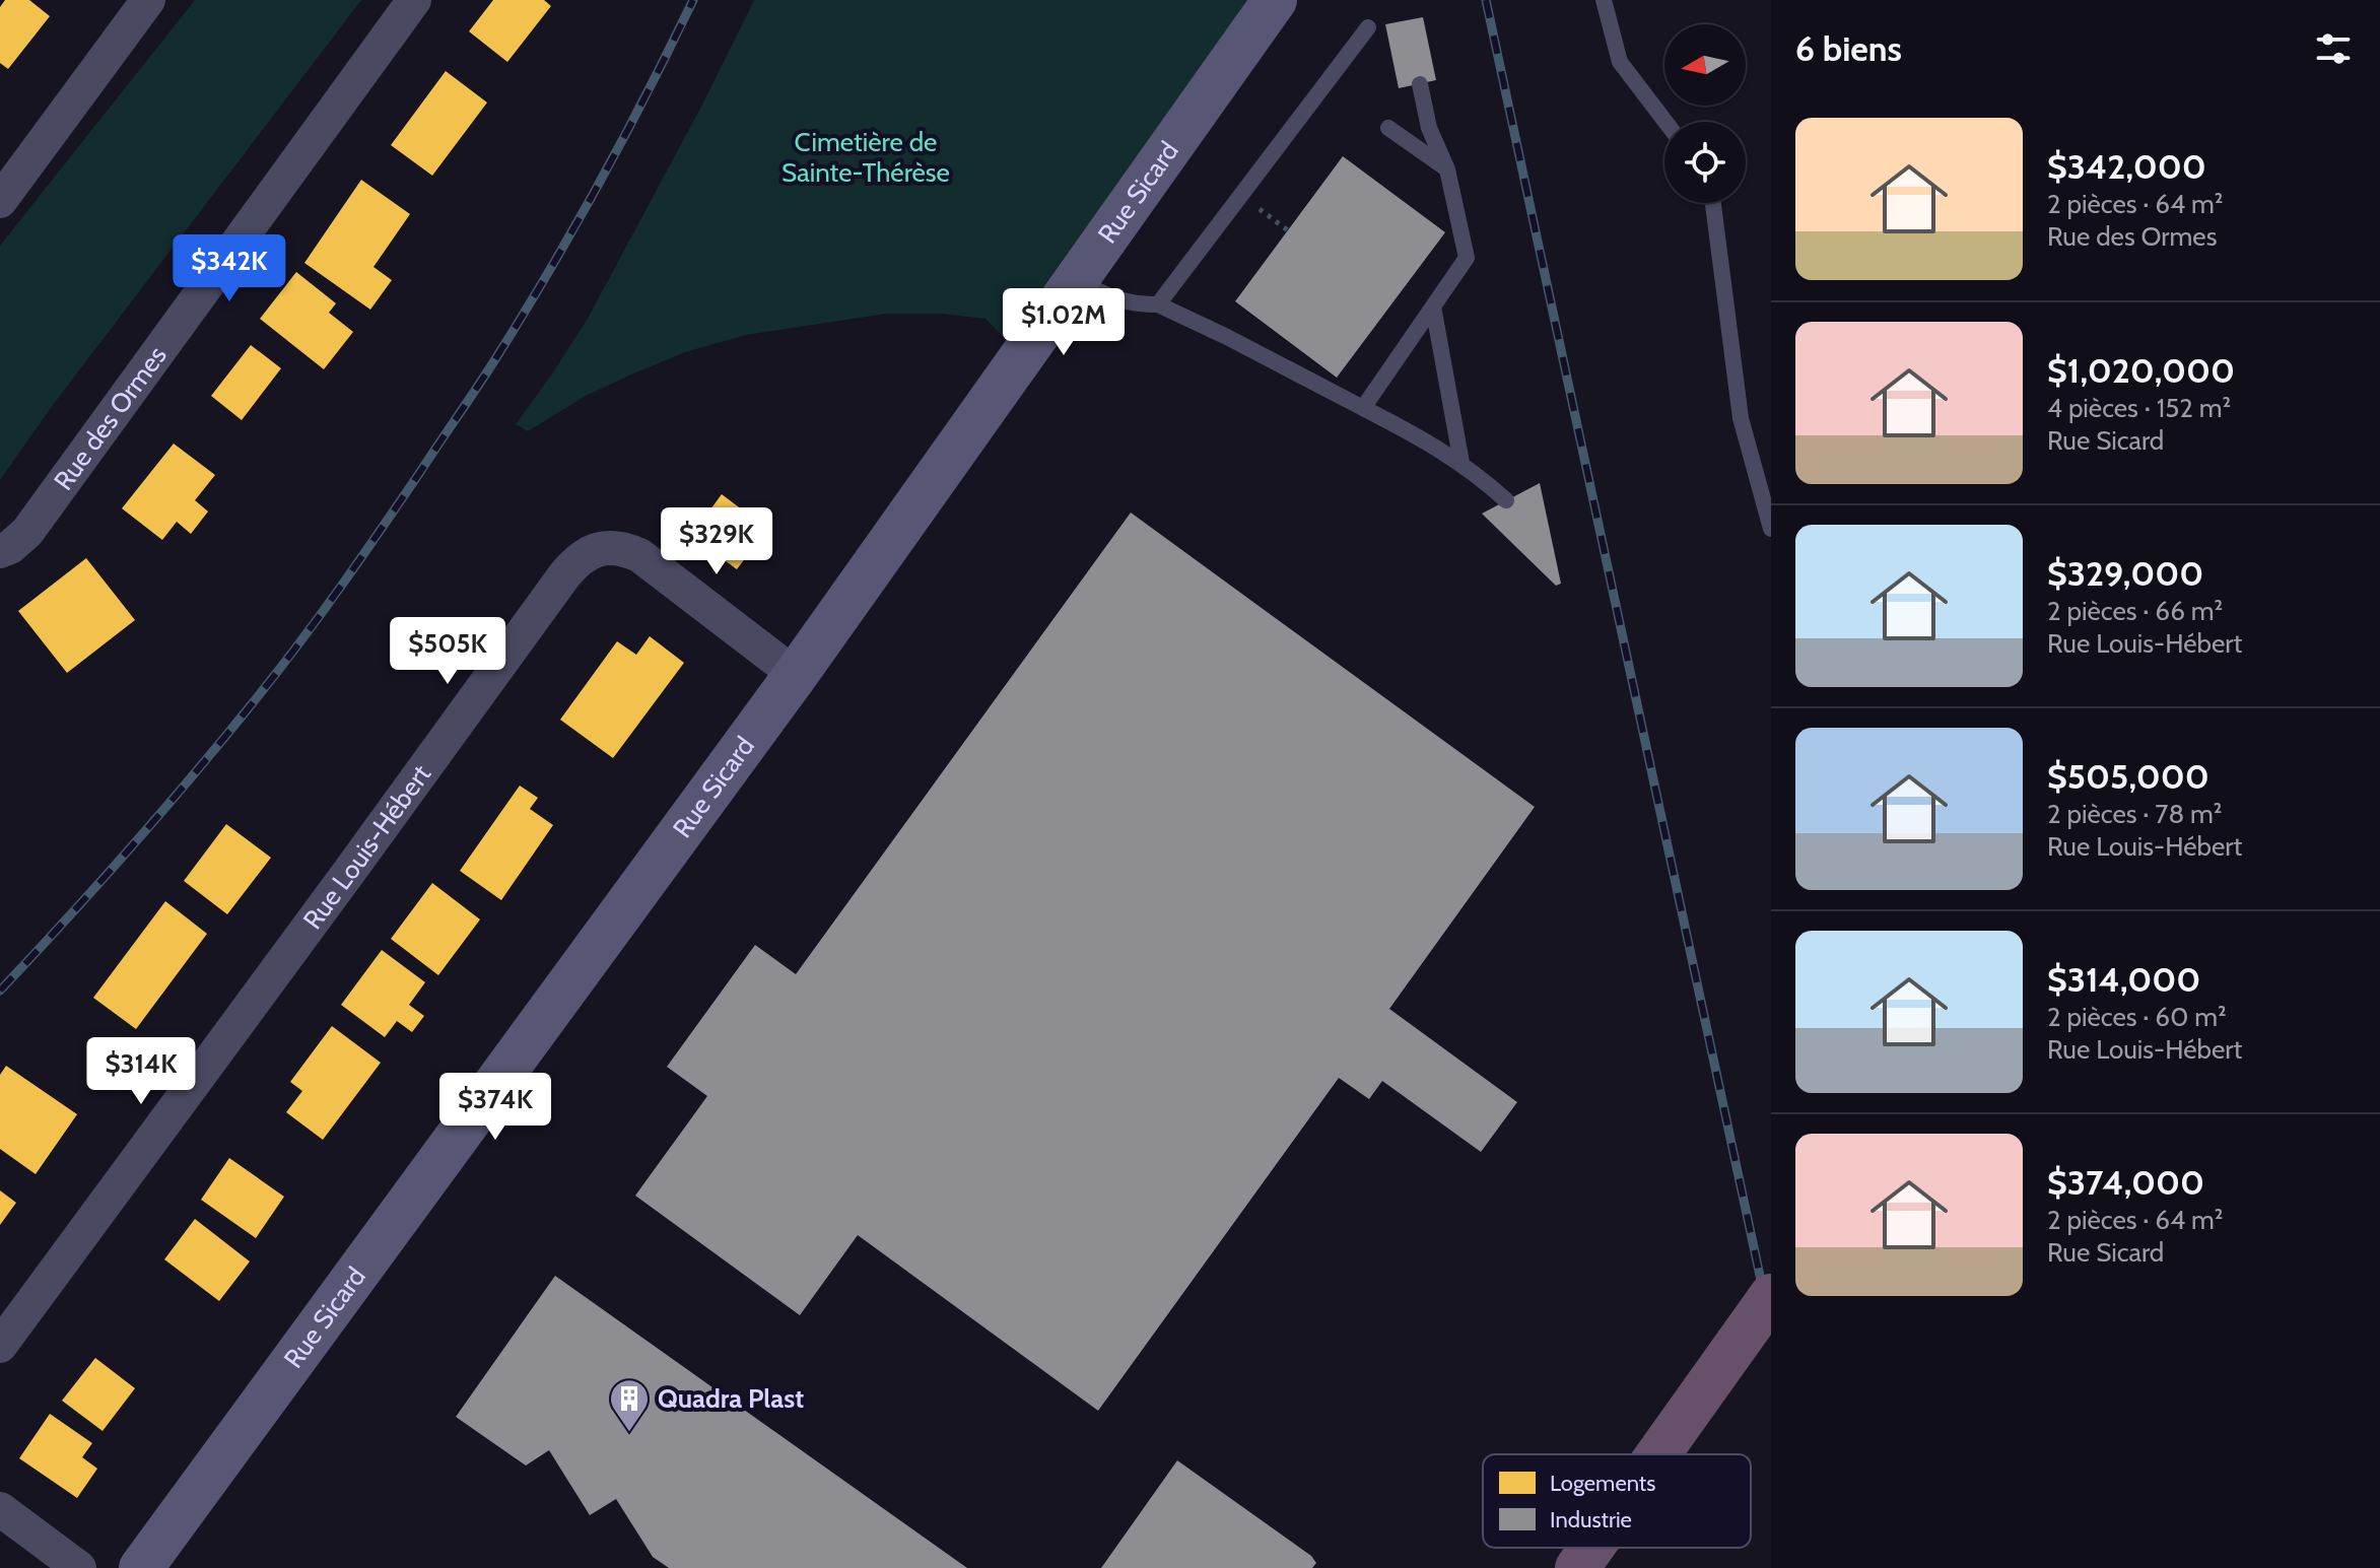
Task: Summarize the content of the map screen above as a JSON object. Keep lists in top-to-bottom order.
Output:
{
  "streets": {
    "street": ["Rue Sicard", "Rue des Ormes", "Rue Louis-Hébert"]
  },
  "crossings": [
    ["Rue Sicard", "Rue Louis-Hébert"]
  ],
  "parks": ["Cimetière de Sainte-Thérèse"],
  "places": {
    "building": ["Quadra Plast"]
  },
  "legend": ["Logements", "Industrie"],
  "north": "left",
  "page": {
    "heading": "6 biens",
    "list": [
      {
        "name": "$342,000",
        "note": "2 pièces · 64 m² · Rue des Ormes"
      },
      {
        "name": "$1,020,000",
        "note": "4 pièces · 152 m² · Rue Sicard"
      },
      {
        "name": "$329,000",
        "note": "2 pièces · 66 m² · Rue Louis-Hébert"
      },
      {
        "name": "$505,000",
        "note": "2 pièces · 78 m² · Rue Louis-Hébert"
      },
      {
        "name": "$314,000",
        "note": "2 pièces · 60 m² · Rue Louis-Hébert"
      },
      {
        "name": "$374,000",
        "note": "2 pièces · 64 m² · Rue Sicard"
      }
    ],
    "price": [
      "$342K",
      "$1.02M",
      "$329K",
      "$505K",
      "$314K",
      "$374K"
    ]
  }
}
